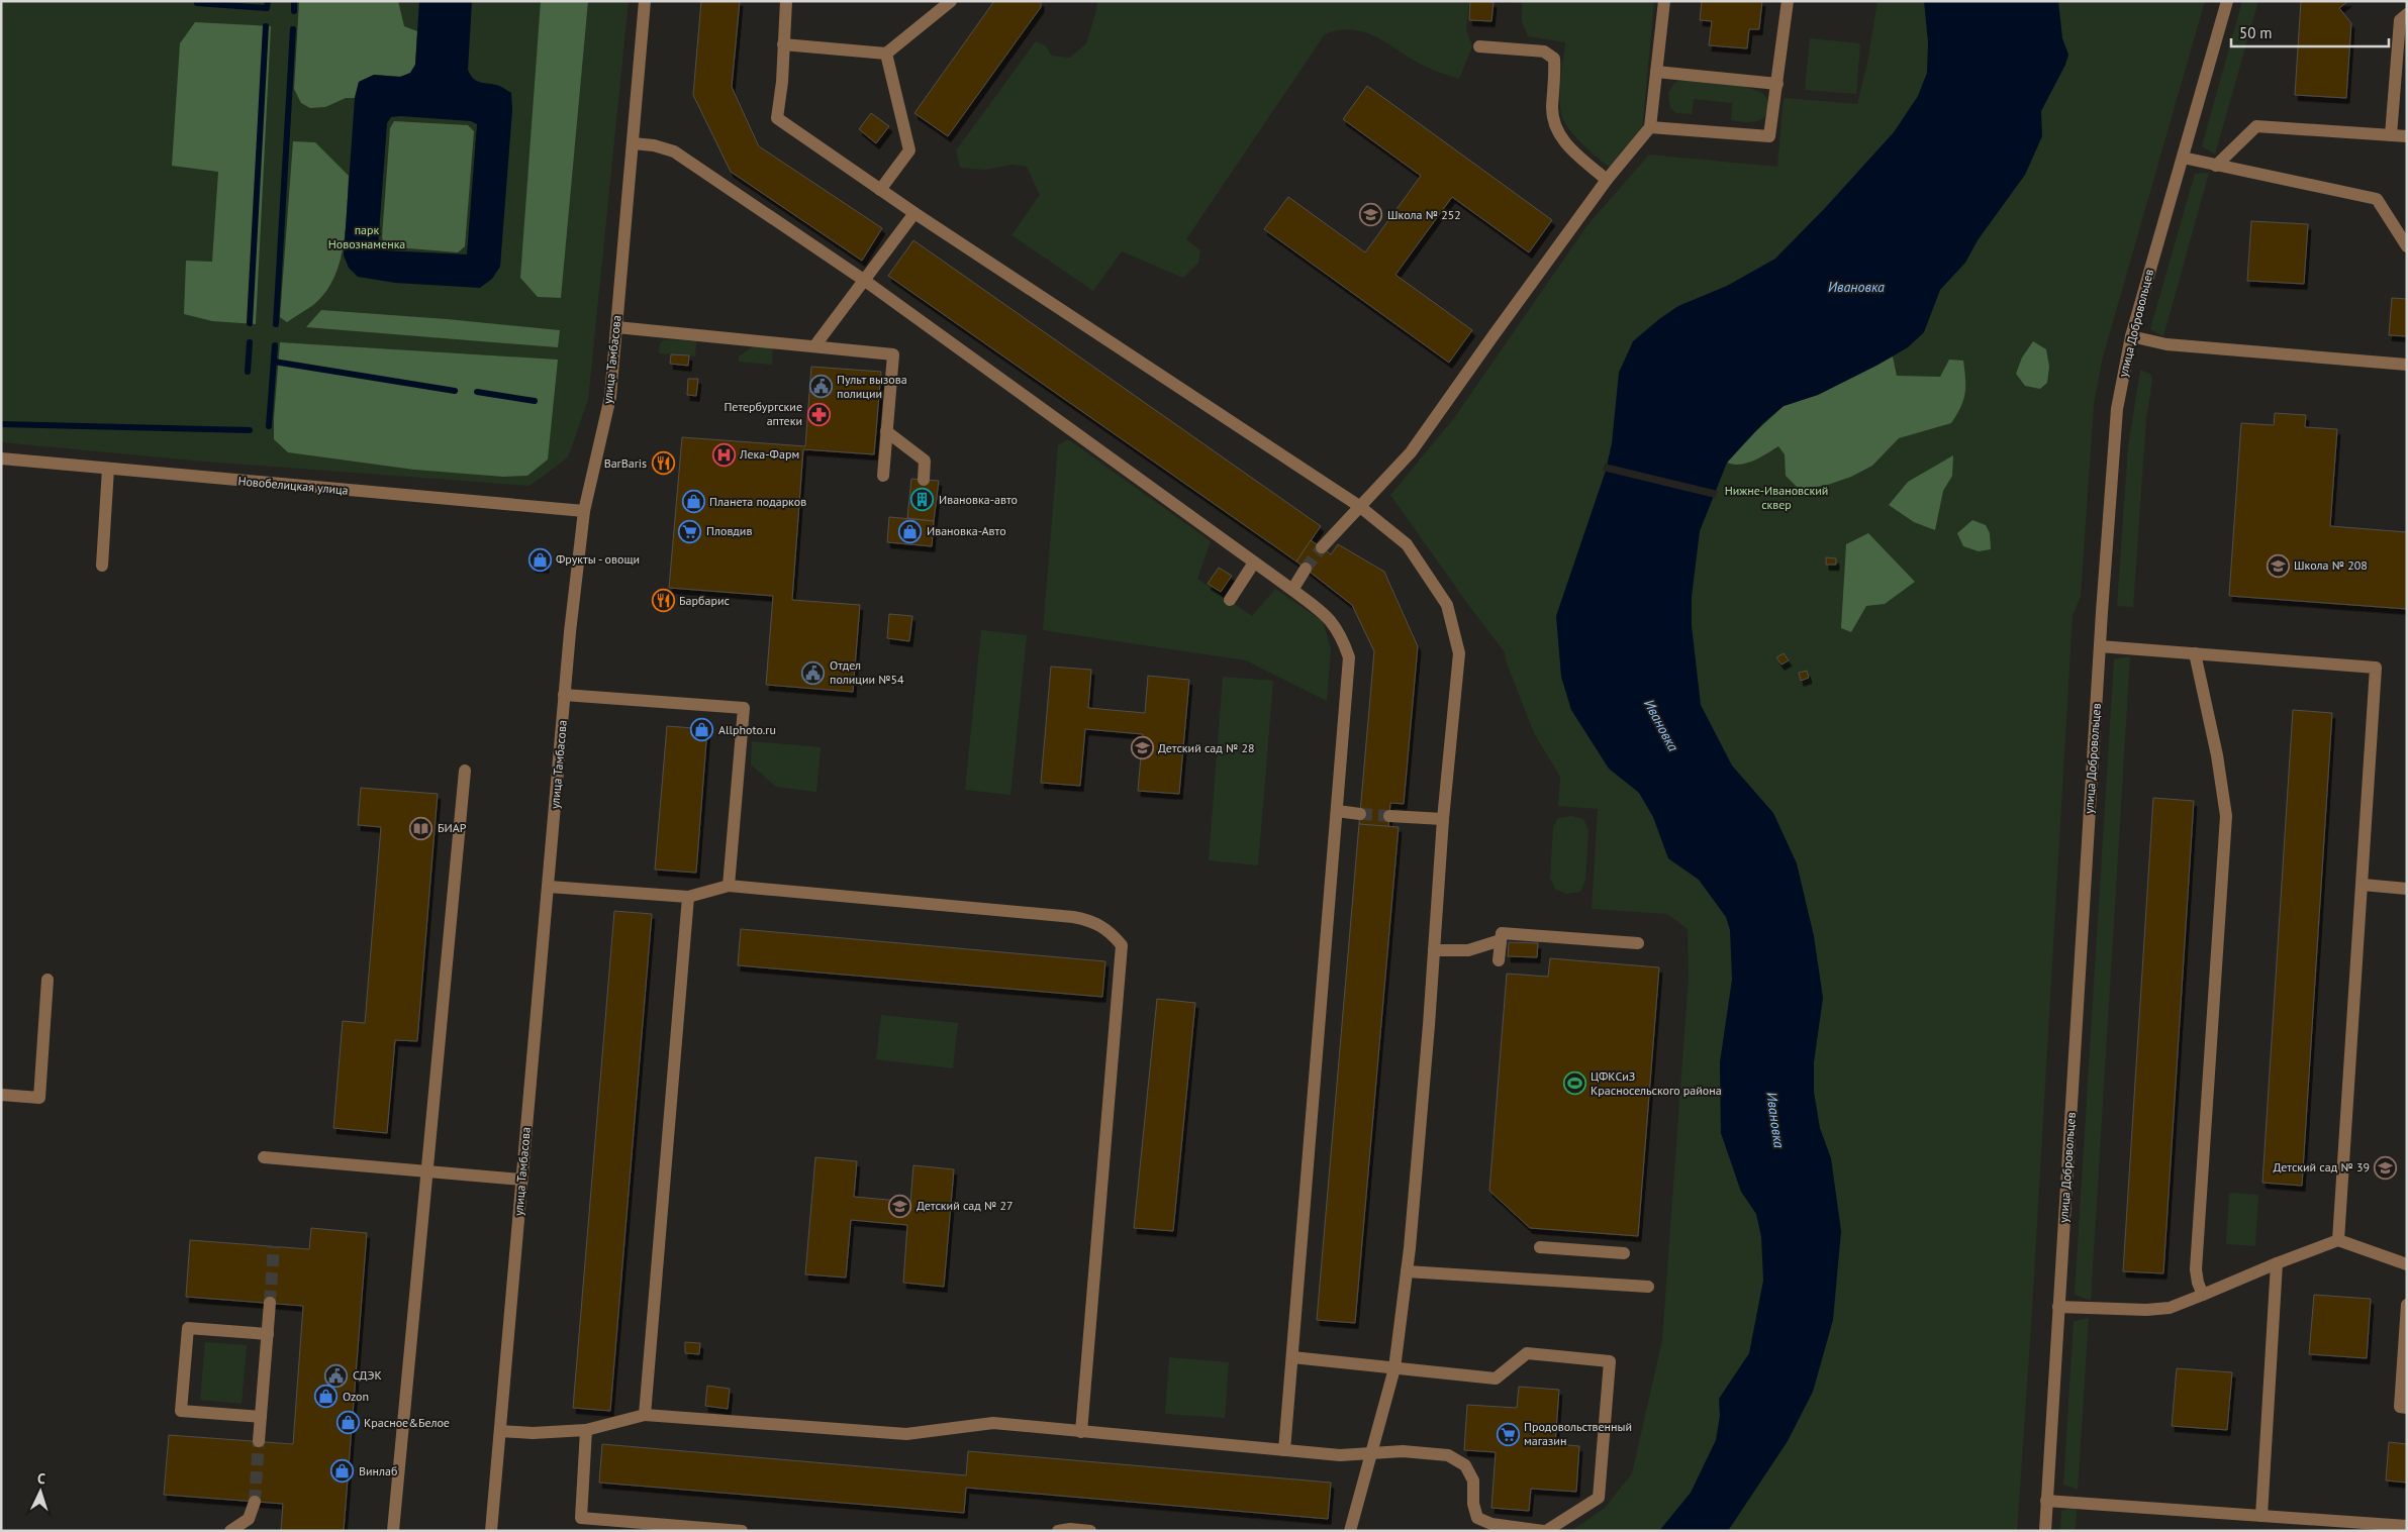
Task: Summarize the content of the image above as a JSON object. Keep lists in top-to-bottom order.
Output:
{
  "streets": {
    "street": ["улица Добровольцев", "улица Тамбасова", "Новобелицкая улица"]
  },
  "crossings": [
    ["улица Тамбасова", "Новобелицкая улица"]
  ],
  "water": ["Ивановка"],
  "parks": ["парк Новознаменка", "Нижне-Ивановский сквер"],
  "places": {
    "school or university": [
      "Школа № 252",
      "Школа № 208",
      "Детский сад № 28",
      "Детский сад № 39",
      "Детский сад № 27"
    ],
    "public building": ["Пульт вызова полиции", "Отдел полиции №54", "СДЭК"],
    "pharmacy": ["Петербургские аптеки"],
    "hospital": ["Лека-Фарм"],
    "restaurant": ["BarBaris", "Барбарис"],
    "building": ["Ивановка-авто"],
    "shop": [
      "Планета подарков",
      "Ивановка-Авто",
      "Фрукты - овощи",
      "Allphoto.ru",
      "Ozon",
      "Красное&Белое",
      "Винлаб"
    ],
    "supermarket": ["Пловдив", "Продовольственный магазин"],
    "library": ["БИАР"],
    "sports": ["ЦФКСиЗ Красносельского района"]
  },
  "scale_bar": "50 m",
  "north": "top"
}
